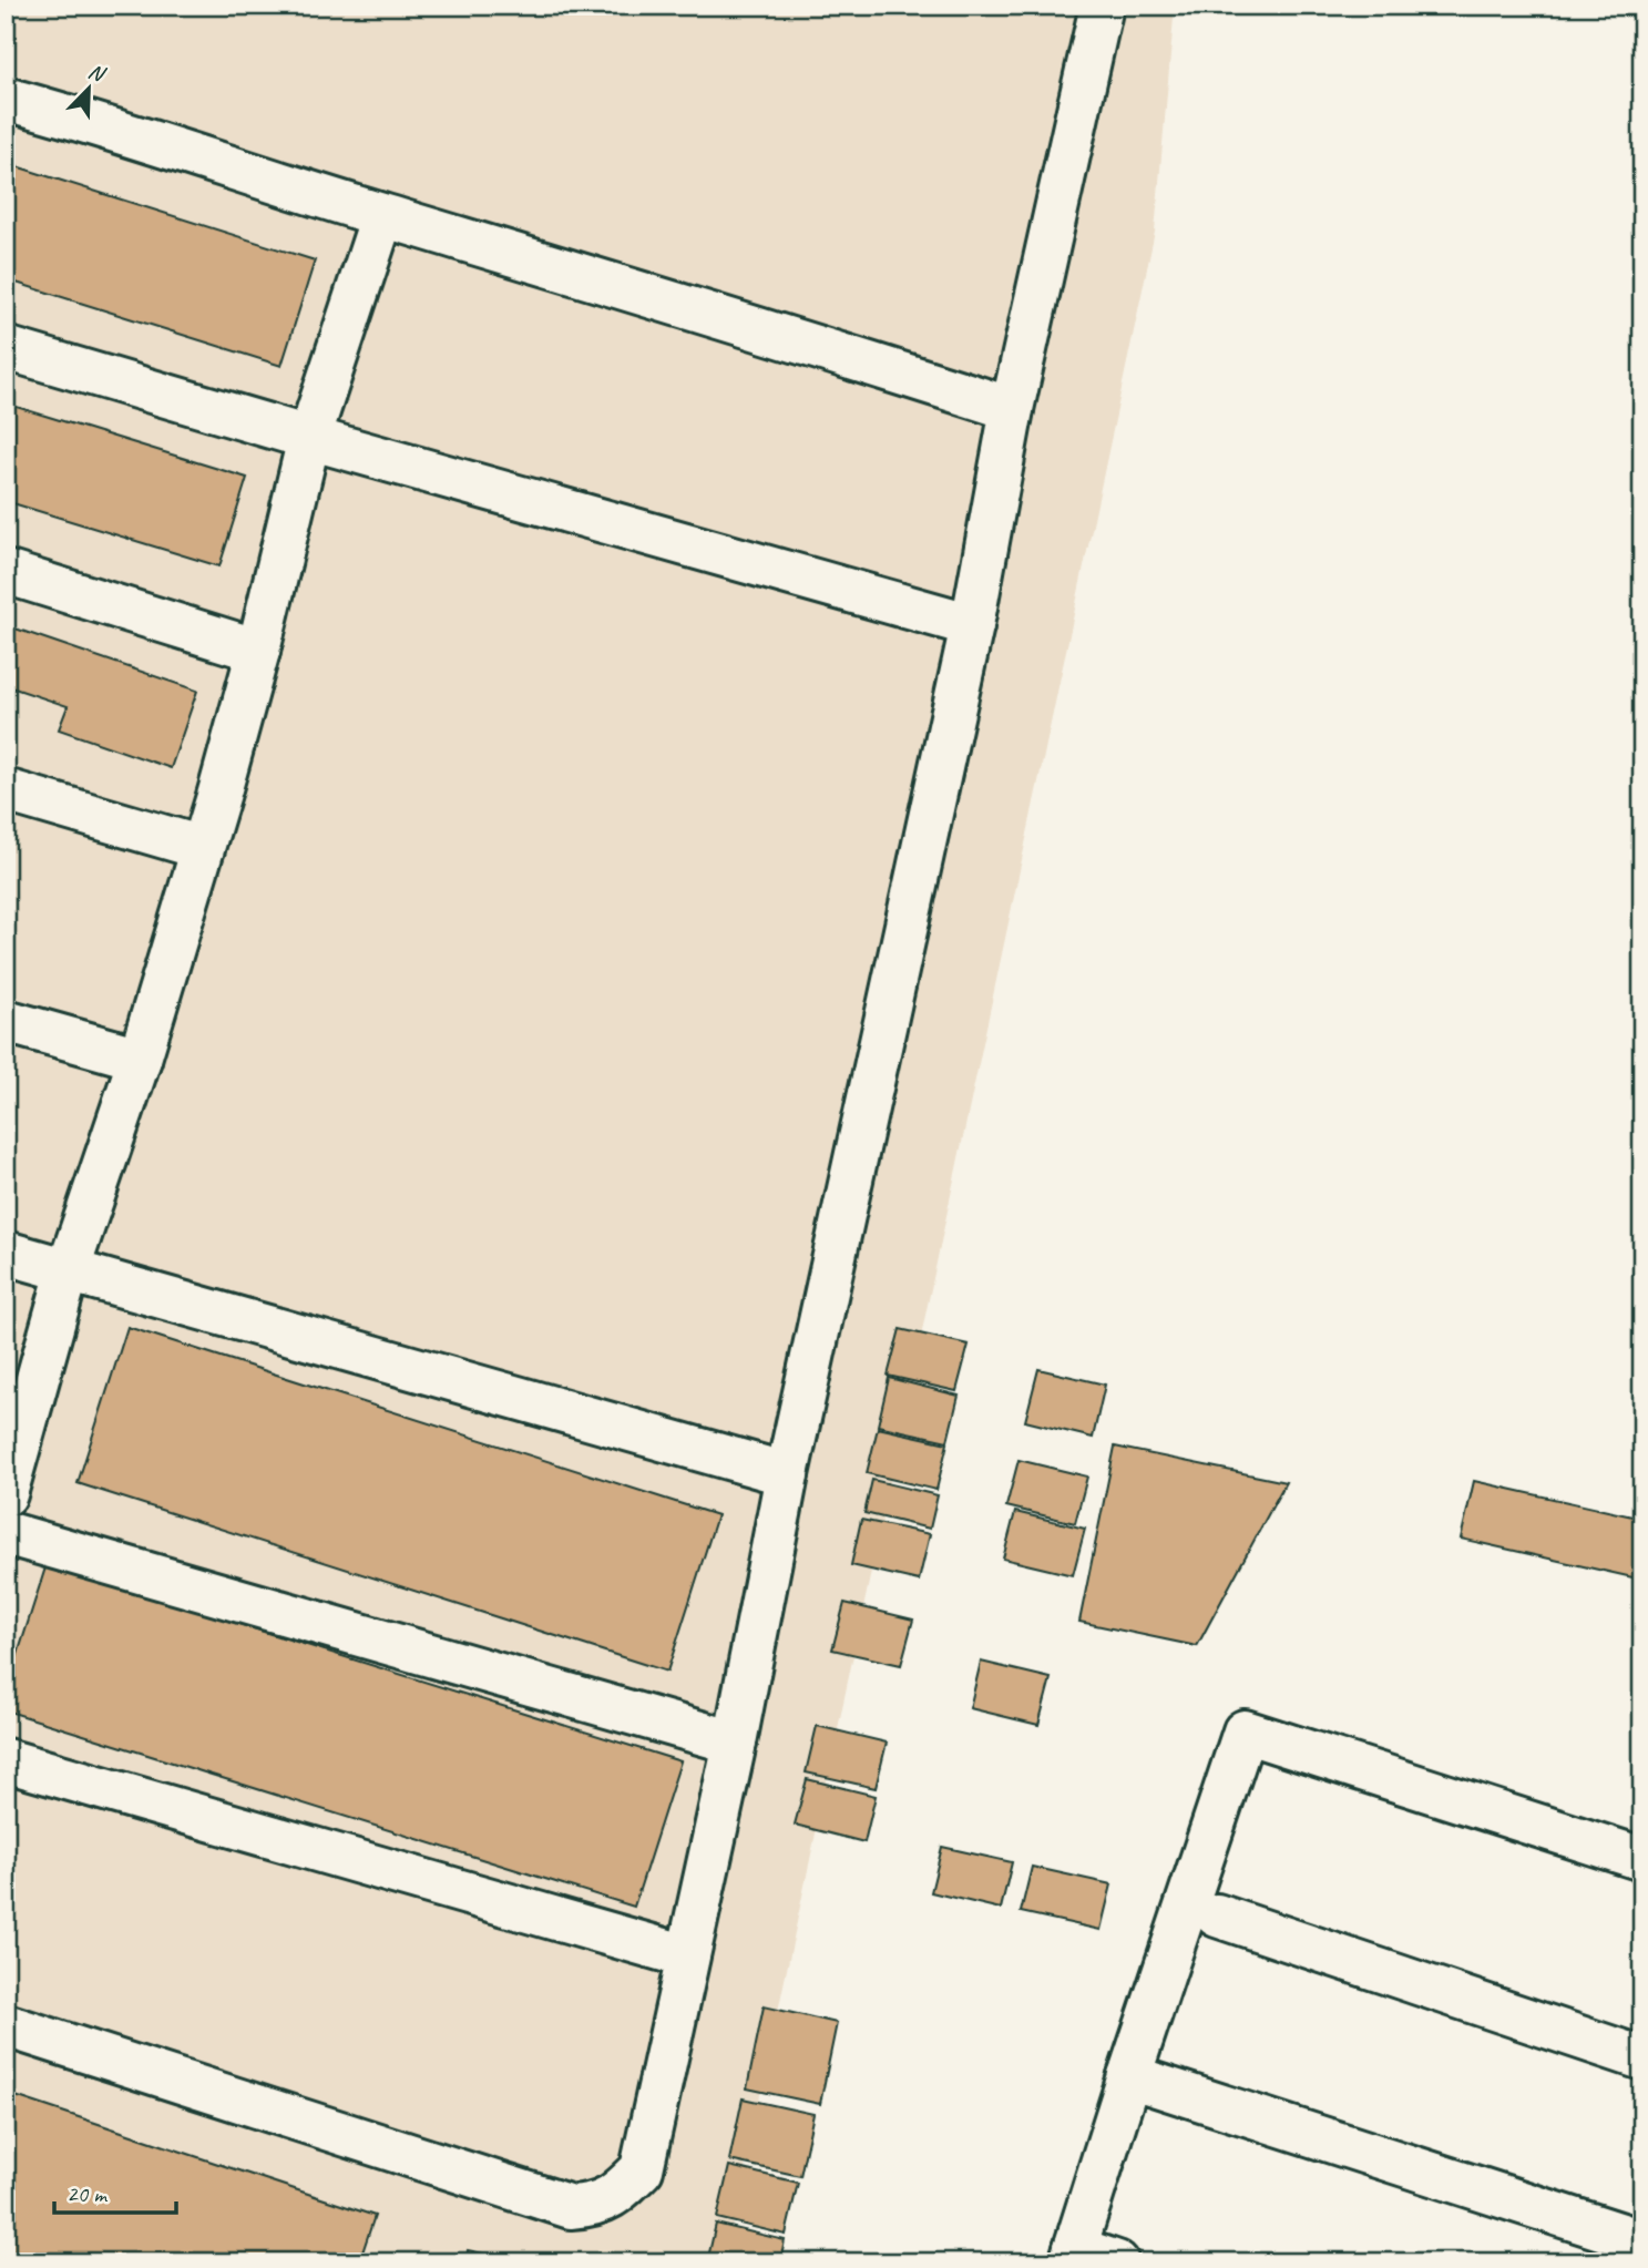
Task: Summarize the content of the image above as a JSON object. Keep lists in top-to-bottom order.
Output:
{
  "scale_bar": "20 m",
  "north": "top right"
}
